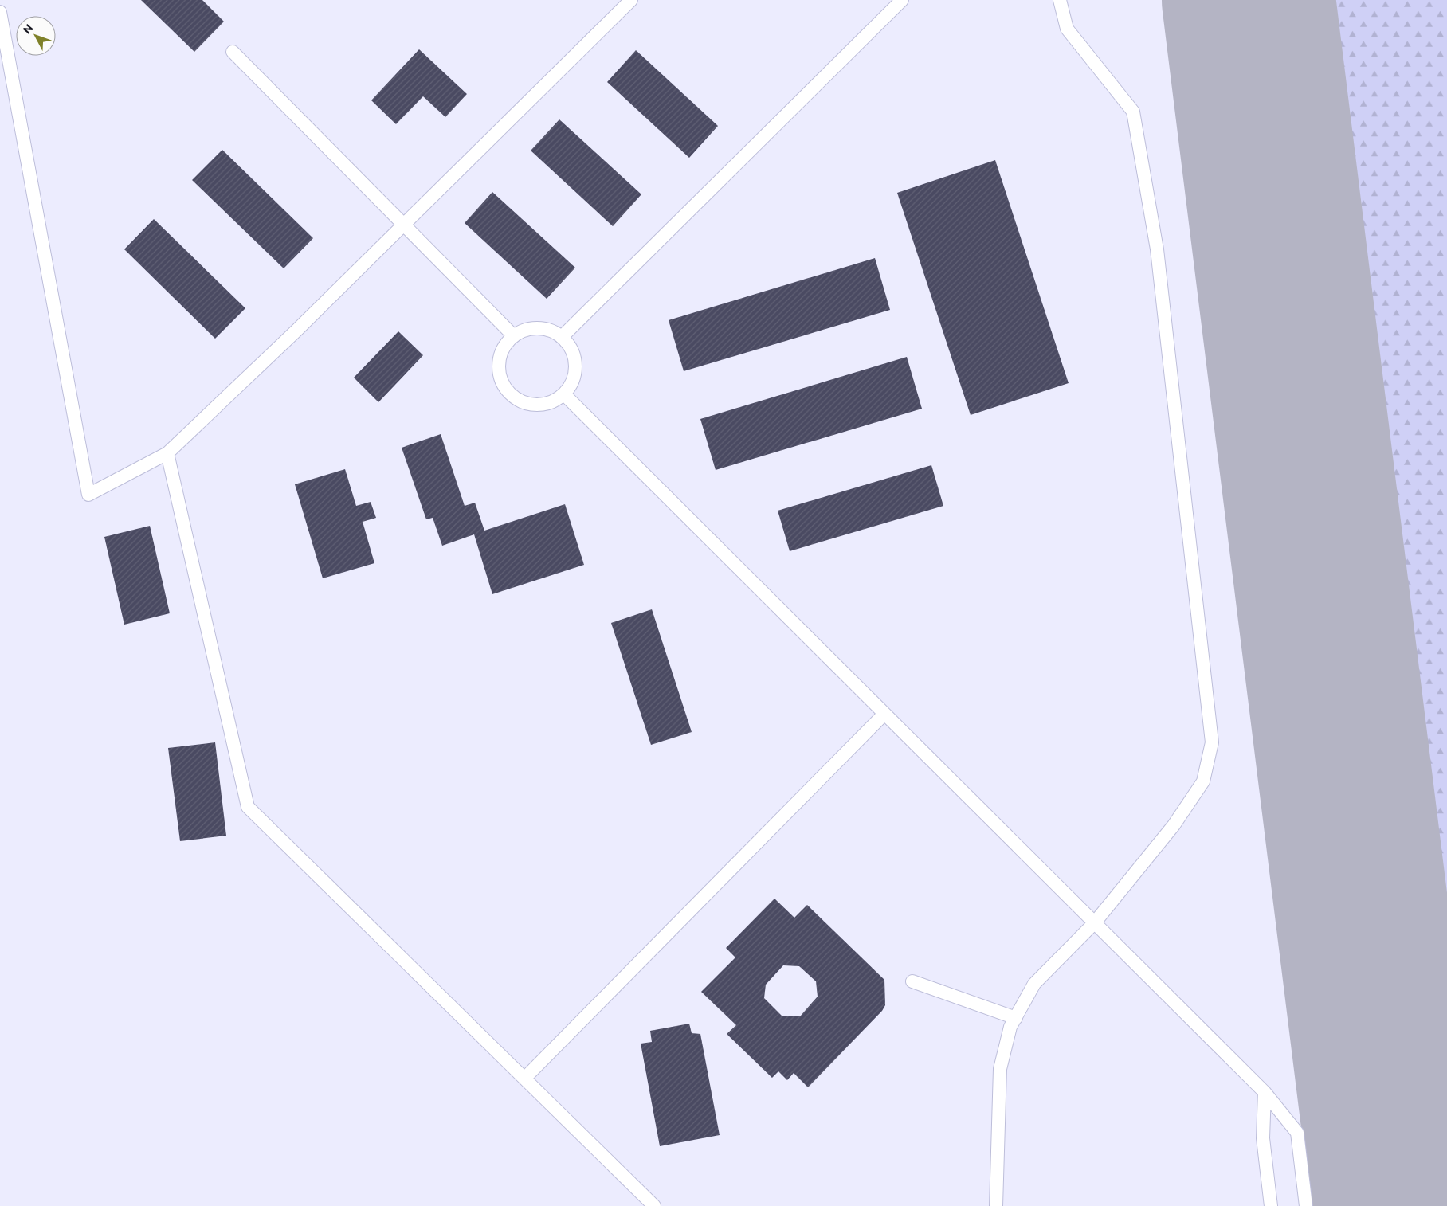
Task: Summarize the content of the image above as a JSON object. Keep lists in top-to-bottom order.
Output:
{
  "north": "top left"
}
